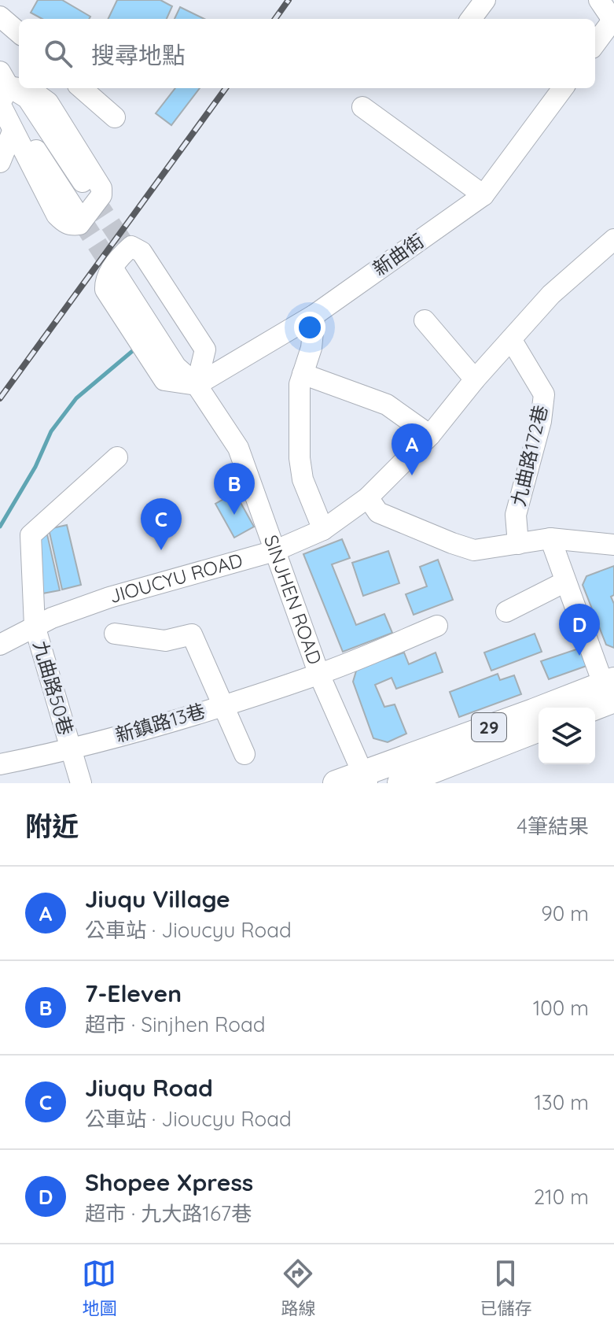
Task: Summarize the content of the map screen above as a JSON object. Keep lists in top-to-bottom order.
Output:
{
  "streets": {
    "main road": ["29"],
    "street": [
      "新曲街",
      "九曲路172巷",
      "JIOUCYU ROAD",
      "SINJHEN ROAD",
      "九曲路50巷",
      "新鎮路13巷"
    ]
  },
  "crossings": [
    ["新曲街", "SINJHEN ROAD"],
    ["九曲路172巷", "JIOUCYU ROAD"],
    ["JIOUCYU ROAD", "SINJHEN ROAD"],
    ["JIOUCYU ROAD", "九曲路50巷"],
    ["SINJHEN ROAD", "新鎮路13巷"],
    ["SINJHEN ROAD", "29"],
    ["九曲路50巷", "新鎮路13巷"]
  ],
  "page": {
    "search": "搜尋地點",
    "pins": [
      "A",
      "B",
      "C",
      "D"
    ],
    "heading": ["附近", "4筆結果"],
    "list": [
      {
        "mark": "A",
        "name": "Jiuqu Village",
        "note": "公車站 · Jioucyu Road",
        "value": "90 m"
      },
      {
        "mark": "B",
        "name": "7-Eleven",
        "note": "超市 · Sinjhen Road",
        "value": "100 m"
      },
      {
        "mark": "C",
        "name": "Jiuqu Road",
        "note": "公車站 · Jioucyu Road",
        "value": "130 m"
      },
      {
        "mark": "D",
        "name": "Shopee Xpress",
        "note": "超市 · 九大路167巷",
        "value": "210 m"
      }
    ],
    "nav": ["地圖", "路線", "已儲存"]
  }
}
